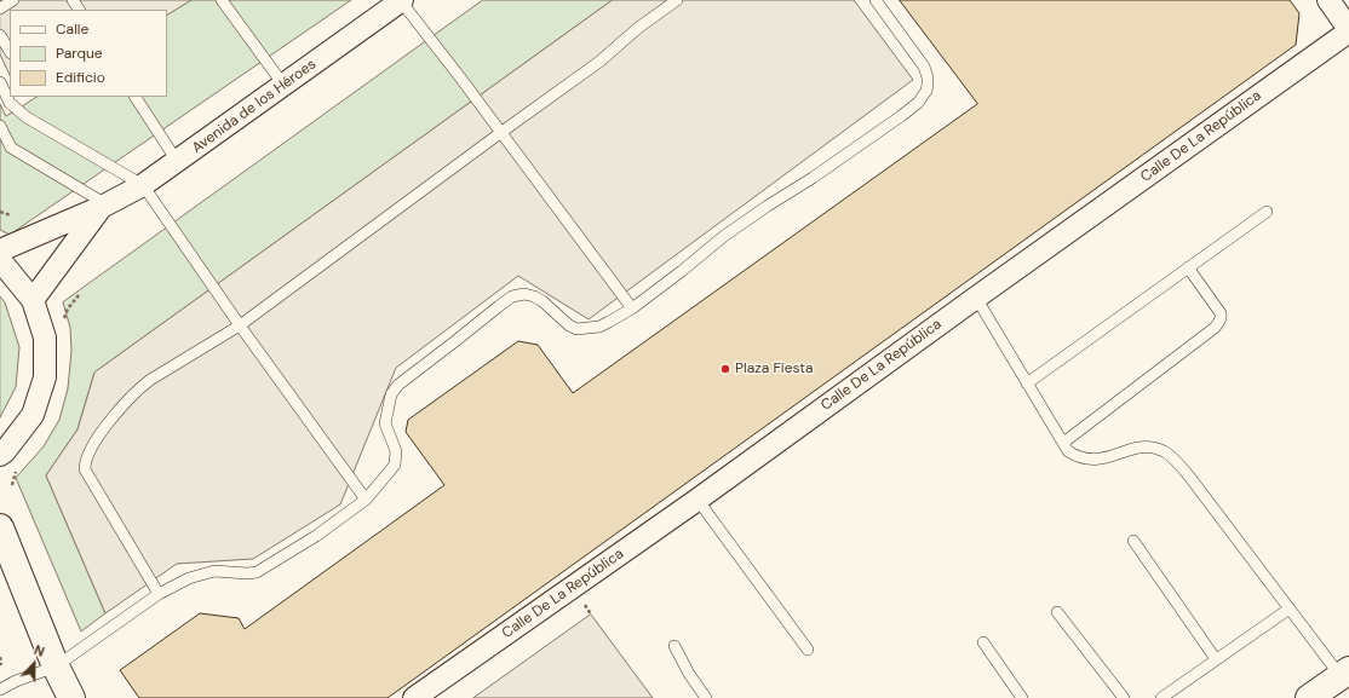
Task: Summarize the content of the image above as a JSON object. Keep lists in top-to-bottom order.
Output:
{
  "streets": {
    "street": ["Avenida de los Héroes", "Calle De La República"]
  },
  "places": ["Plaza Fiesta"],
  "legend": ["Calle", "Parque", "Edificio"],
  "north": "top"
}
